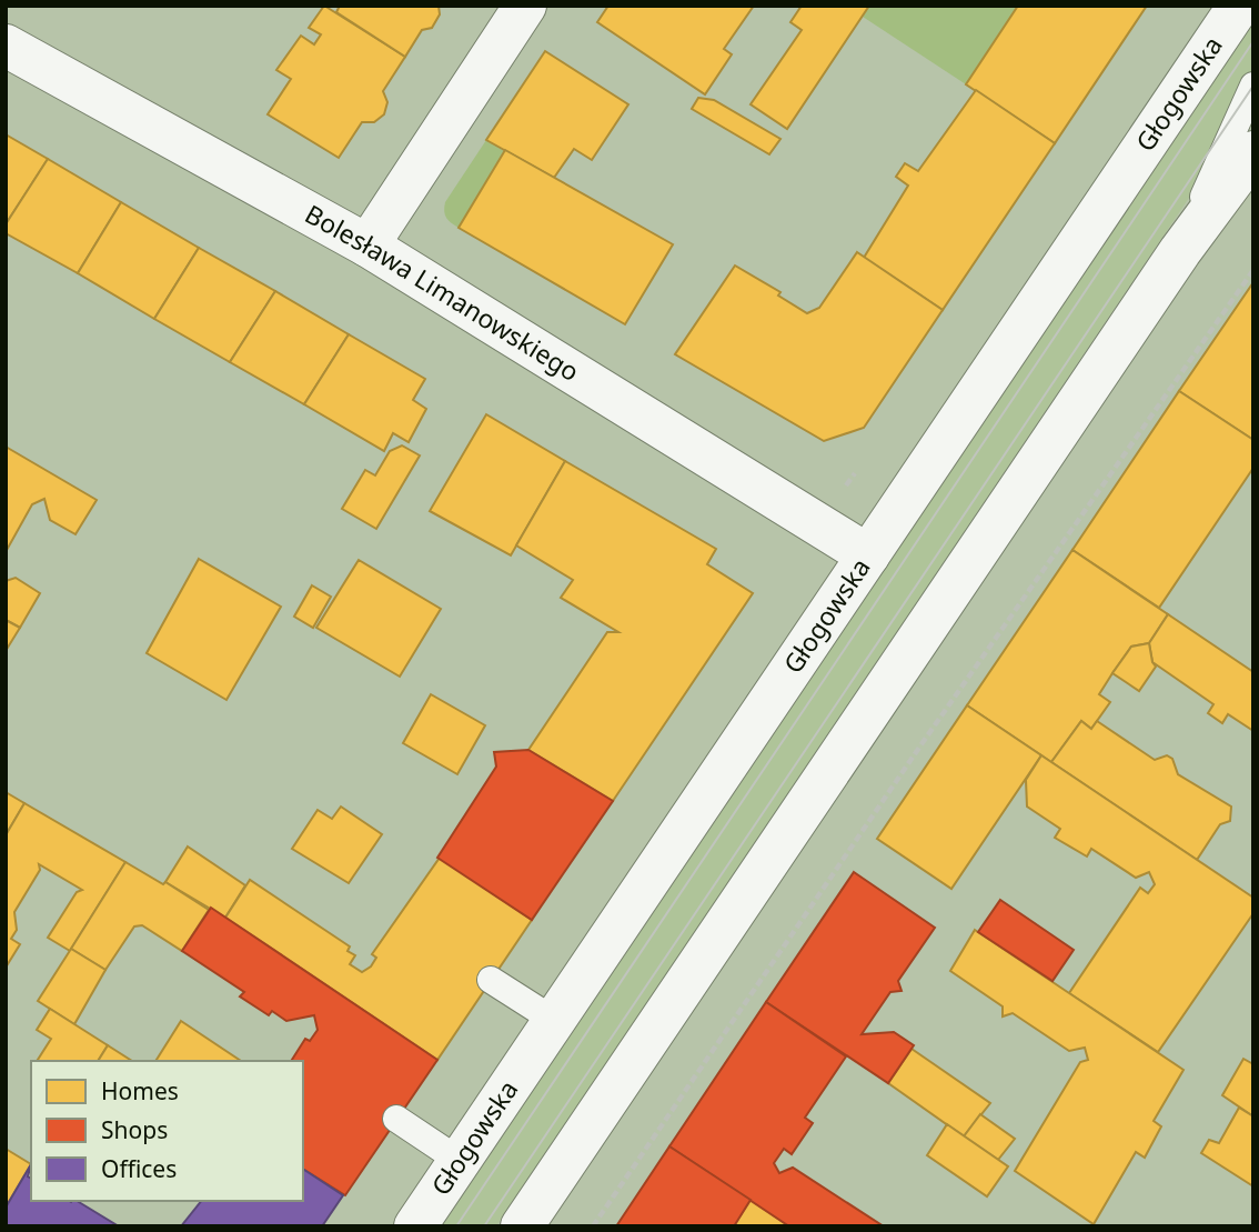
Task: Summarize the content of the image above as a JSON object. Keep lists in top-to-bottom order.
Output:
{
  "streets": {
    "street": ["Głogowska", "Bolesława Limanowskiego"]
  },
  "crossings": [
    ["Głogowska", "Bolesława Limanowskiego"]
  ],
  "legend": ["Homes", "Shops", "Offices"]
}
